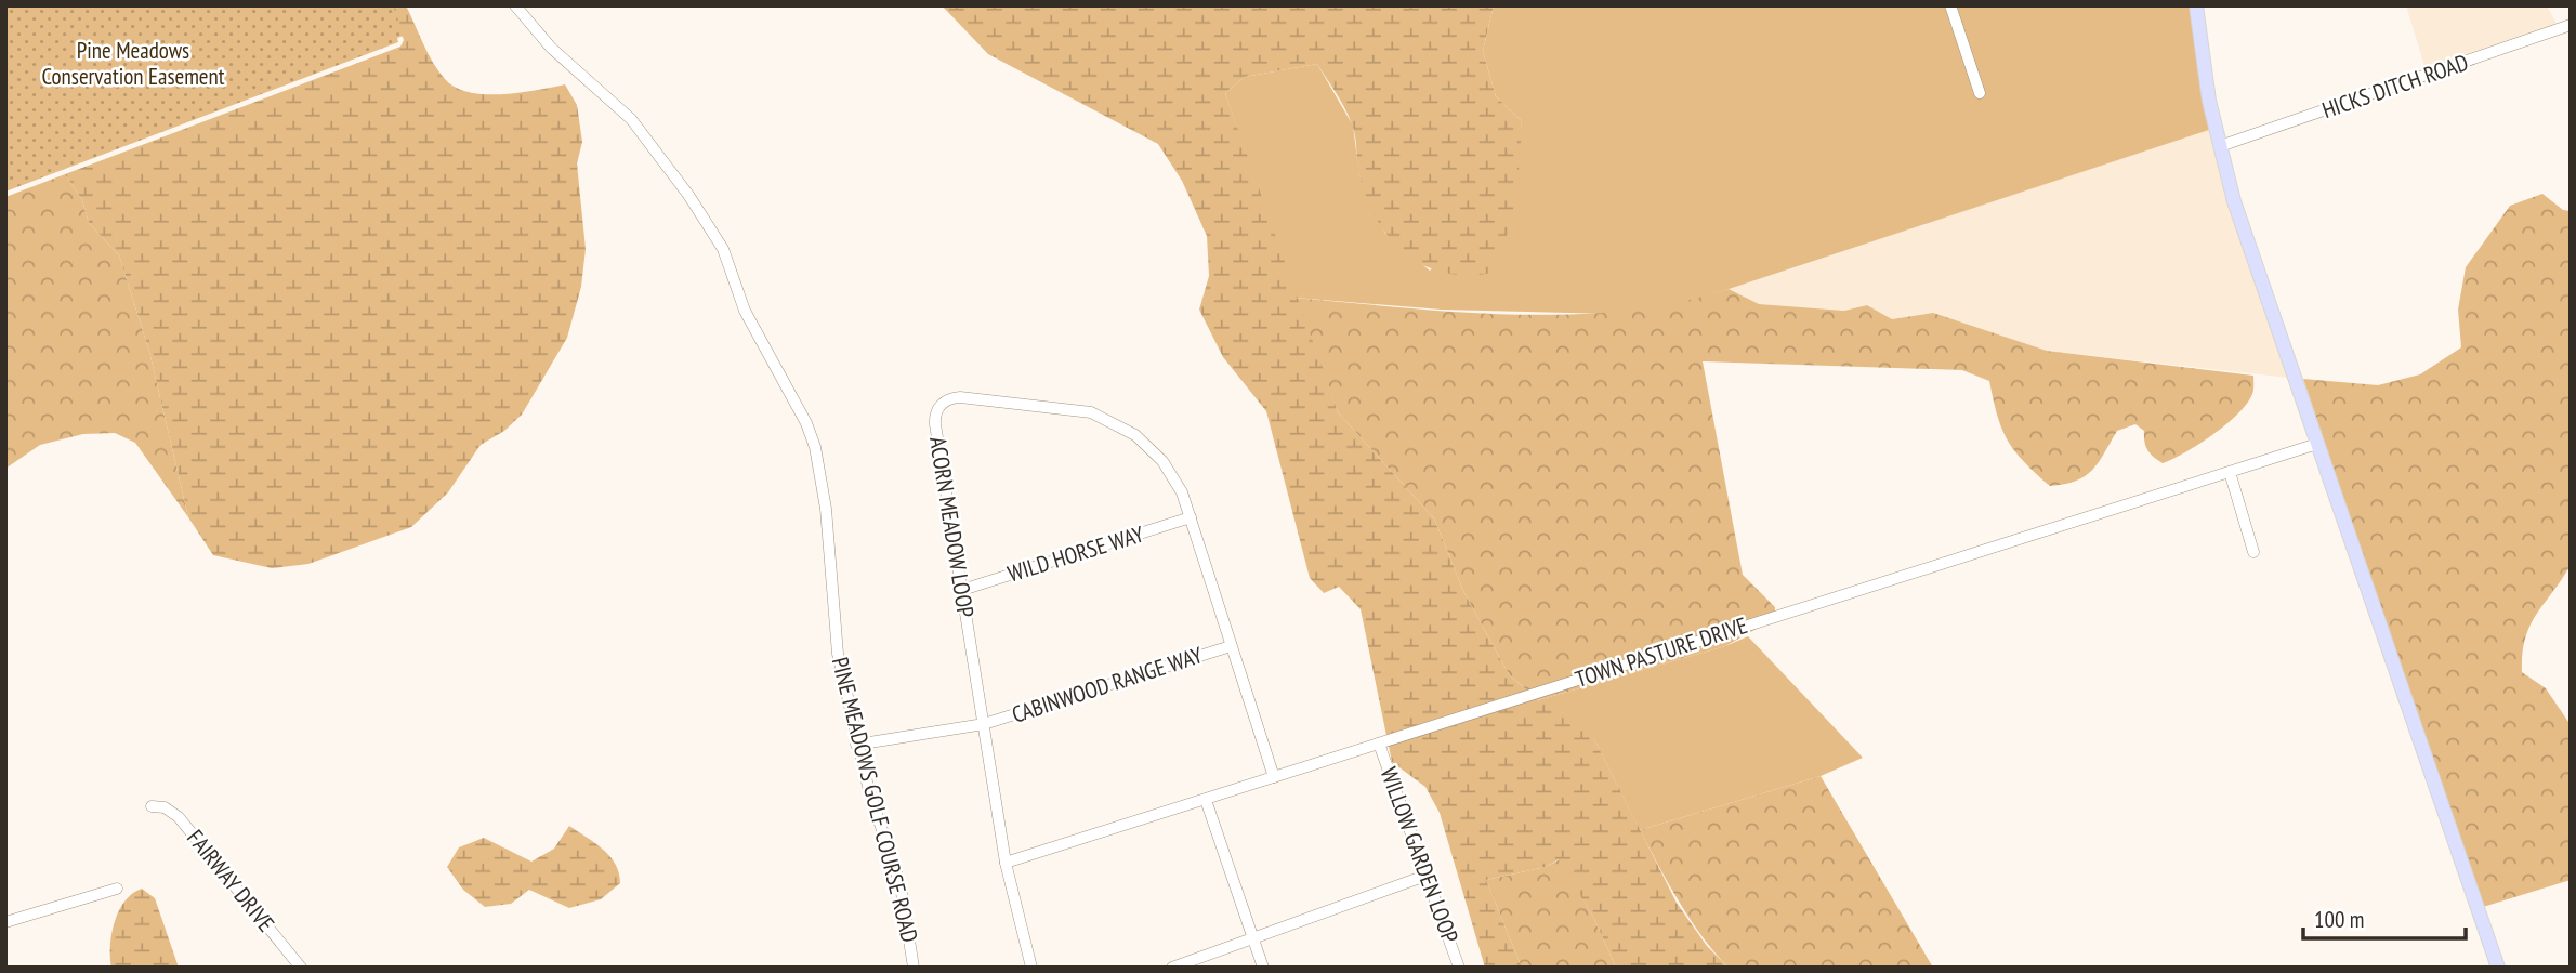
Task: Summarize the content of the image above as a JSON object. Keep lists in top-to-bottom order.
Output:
{
  "streets": {
    "street": [
      "HICKS DITCH ROAD",
      "ACORN MEADOW LOOP",
      "WILD HORSE WAY",
      "TOWN PASTURE DRIVE",
      "CABINWOOD RANGE WAY",
      "PINE MEADOWS GOLF COURSE ROAD",
      "WILLOW GARDEN LOOP",
      "FAIRWAY DRIVE"
    ]
  },
  "crossings": [
    ["ACORN MEADOW LOOP", "WILD HORSE WAY"],
    ["ACORN MEADOW LOOP", "TOWN PASTURE DRIVE"],
    ["ACORN MEADOW LOOP", "CABINWOOD RANGE WAY"],
    ["TOWN PASTURE DRIVE", "WILLOW GARDEN LOOP"],
    ["CABINWOOD RANGE WAY", "PINE MEADOWS GOLF COURSE ROAD"]
  ],
  "parks": ["Pine Meadows Conservation Easement"],
  "scale_bar": "100 m"
}
